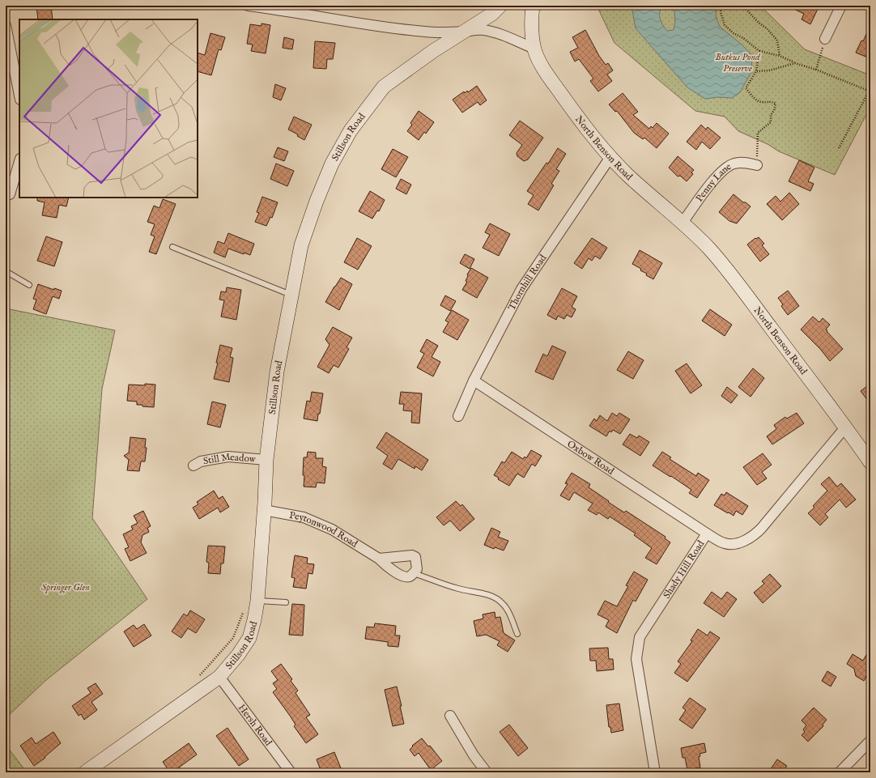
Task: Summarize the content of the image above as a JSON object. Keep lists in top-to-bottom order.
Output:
{
  "streets": {
    "street": [
      "Stillson Road",
      "North Benson Road",
      "Penny Lane",
      "Thornhill Road",
      "Oxbow Road",
      "Still Meadow",
      "Peytonwood Road",
      "Shady Hill Road",
      "Hersh Road"
    ]
  },
  "crossings": [
    ["Stillson Road", "Still Meadow"],
    ["Stillson Road", "Peytonwood Road"],
    ["Stillson Road", "Hersh Road"],
    ["North Benson Road", "Penny Lane"],
    ["North Benson Road", "Thornhill Road"],
    ["North Benson Road", "Shady Hill Road"],
    ["Thornhill Road", "Oxbow Road"],
    ["Oxbow Road", "Shady Hill Road"]
  ],
  "parks": ["Butkus Pond Preserve", "Springer Glen"]
}
